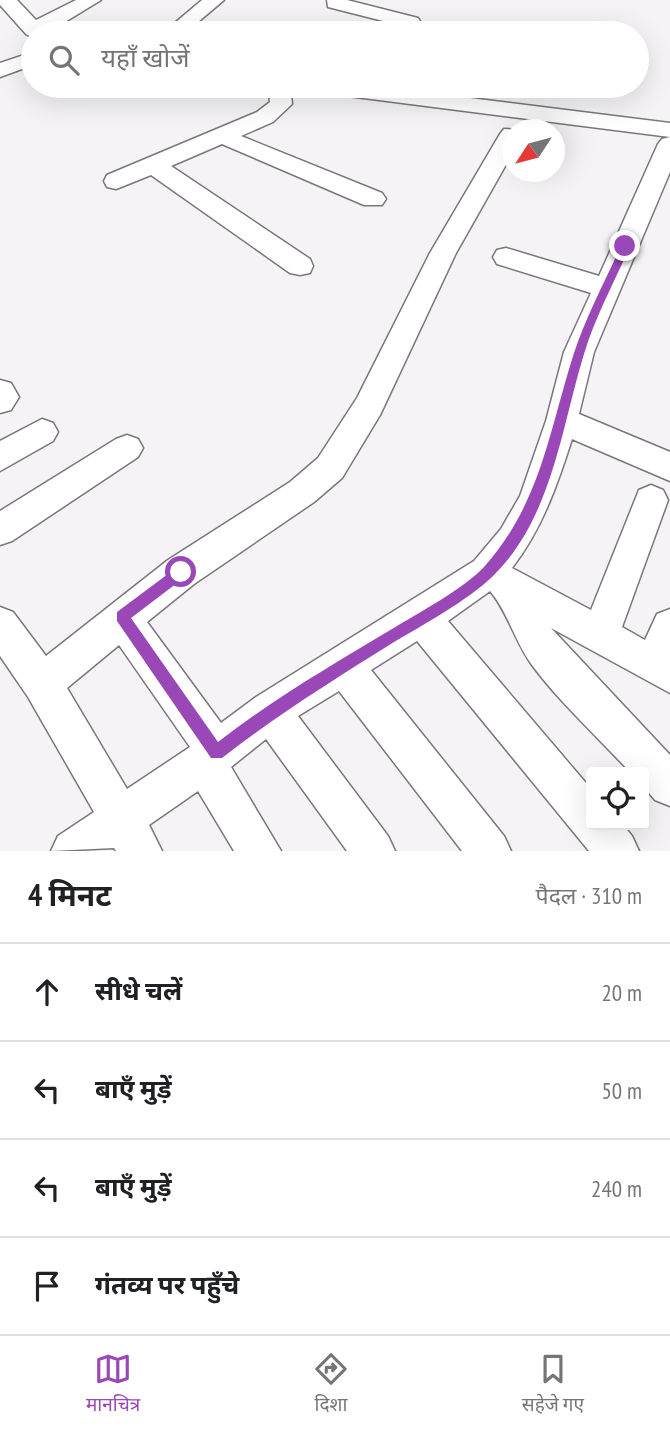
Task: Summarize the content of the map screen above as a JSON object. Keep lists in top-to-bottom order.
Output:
{
  "north": "bottom left",
  "page": {
    "search": "यहाँ खोजें",
    "heading": ["4 मिनट", "पैदल · 310 m"],
    "list": [
      ["सीधे चलें", "20 m"],
      ["बाएँ मुड़ें", "50 m"],
      ["बाएँ मुड़ें", "240 m"],
      "गंतव्य पर पहुँचे"
    ],
    "nav": ["मानचित्र", "दिशा", "सहेजे गए"]
  }
}
